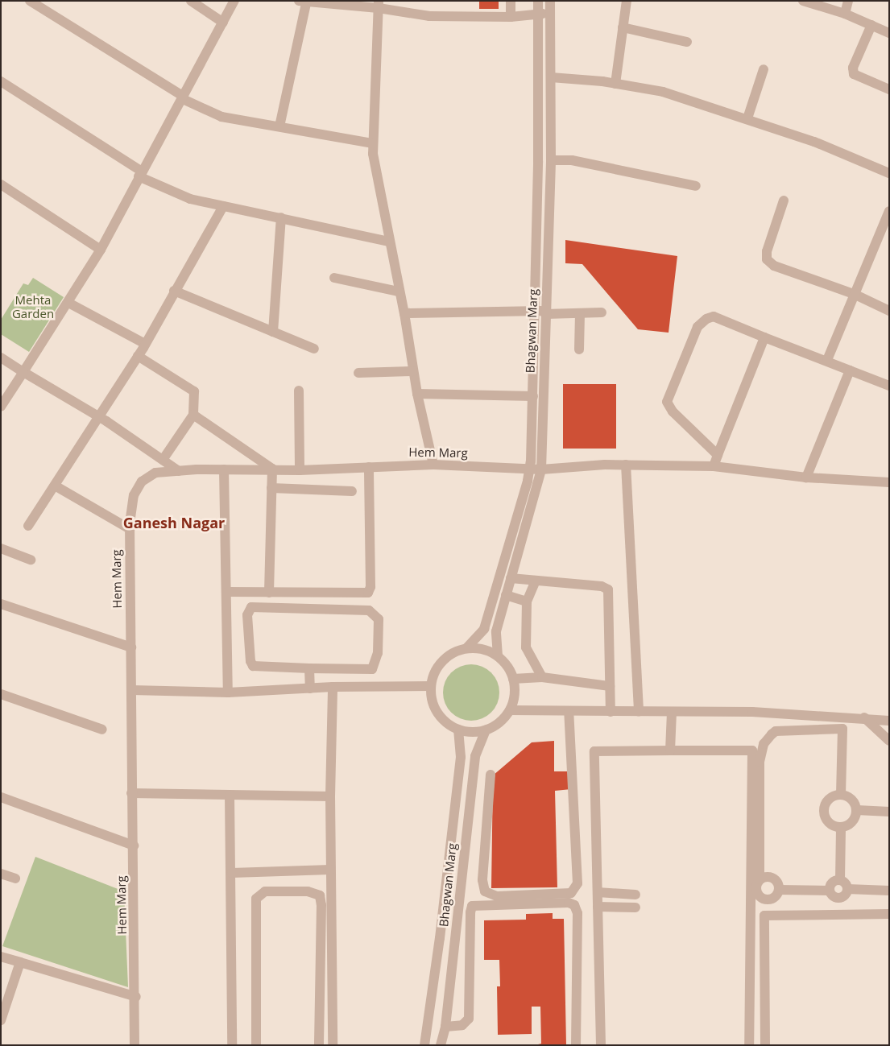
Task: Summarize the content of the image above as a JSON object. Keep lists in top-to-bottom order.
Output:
{
  "streets": {
    "street": ["Bhagwan Marg", "Hem Marg"]
  },
  "crossings": [
    ["Bhagwan Marg", "Hem Marg"]
  ],
  "districts": ["Ganesh Nagar"],
  "parks": ["Mehta Garden"]
}
